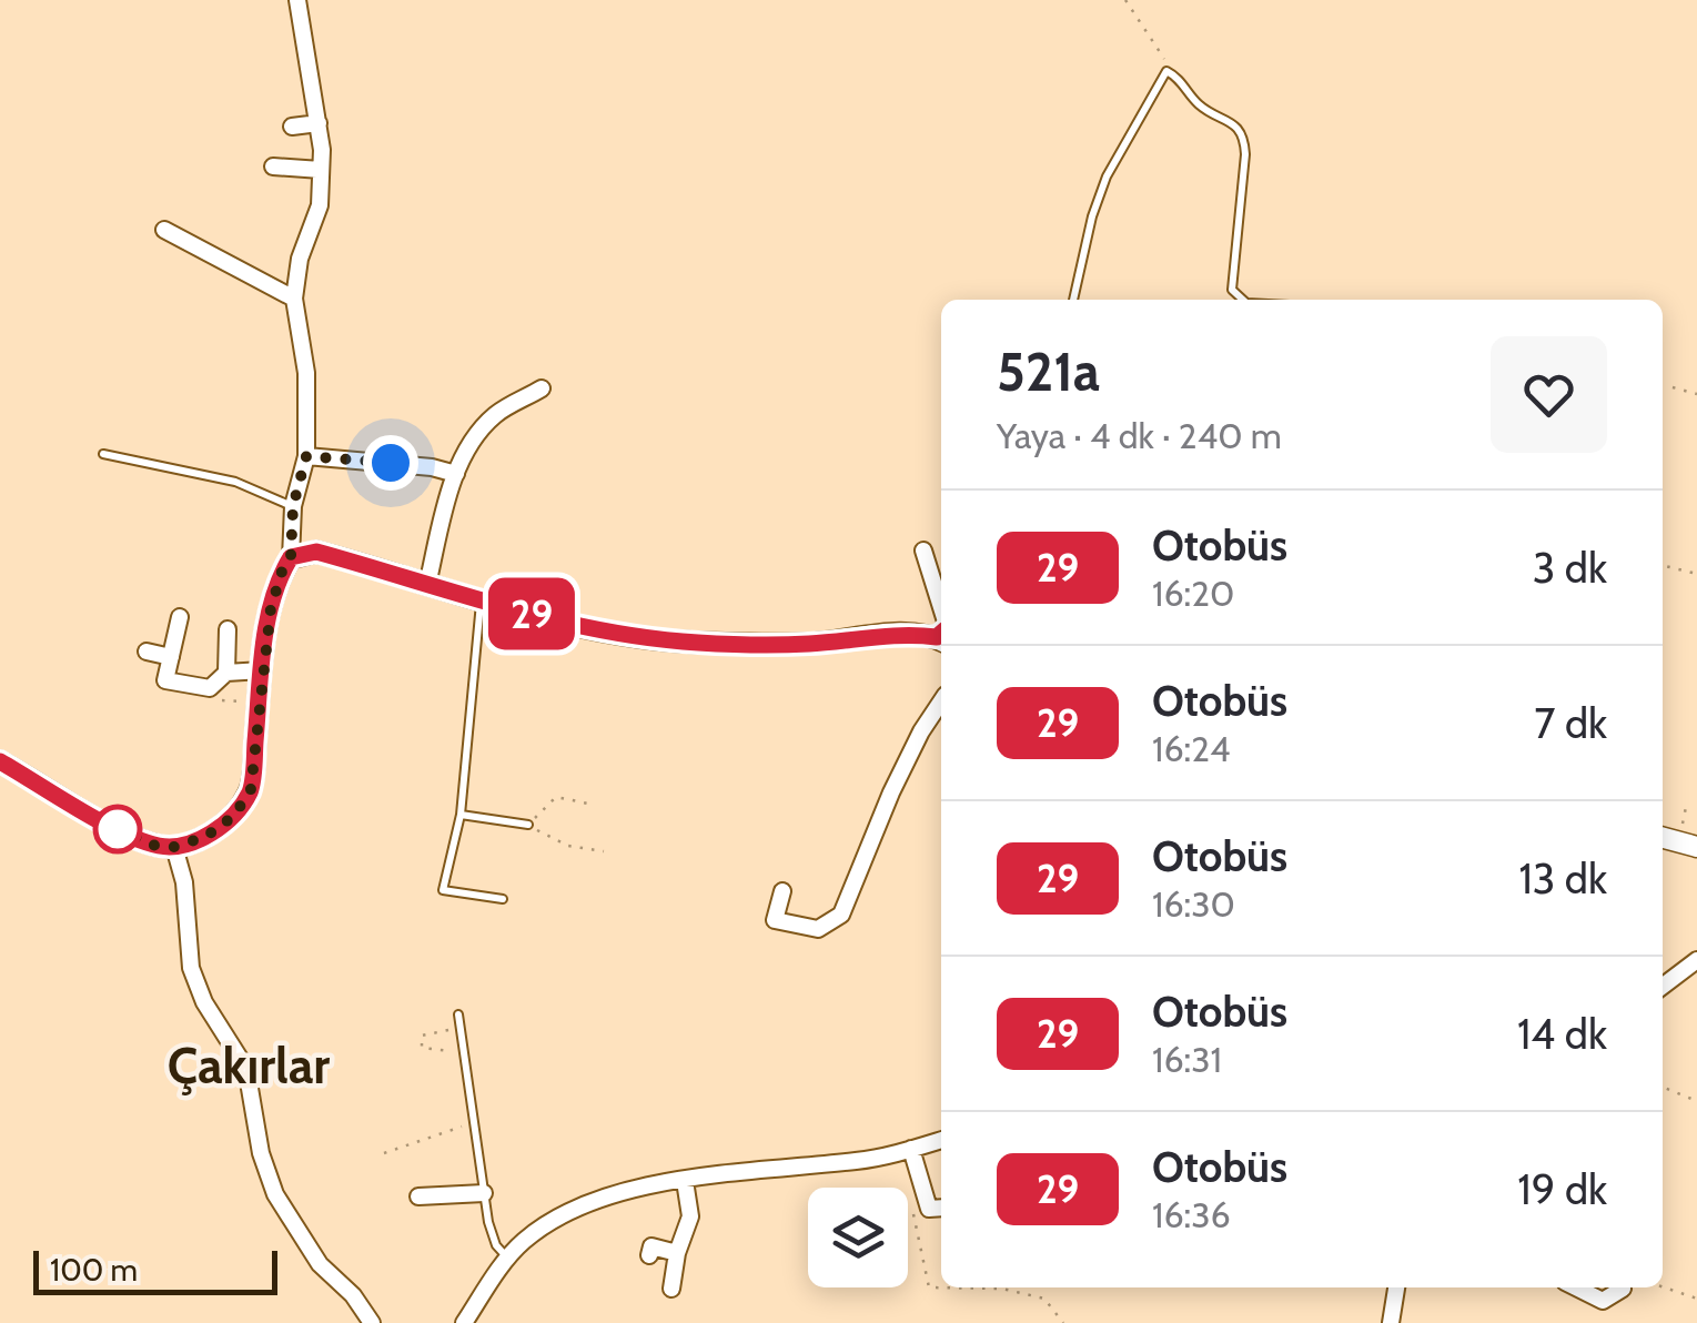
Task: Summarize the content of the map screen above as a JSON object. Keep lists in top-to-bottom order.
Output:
{
  "districts": ["Çakırlar"],
  "lines": ["bus line 29"],
  "scale_bar": "100 m",
  "page": {
    "on_map": "29",
    "heading": ["521a", "Yaya · 4 dk · 240 m"],
    "list": [
      {
        "mark": "29",
        "name": "Otobüs",
        "note": "16:20",
        "value": "3 dk"
      },
      {
        "mark": "29",
        "name": "Otobüs",
        "note": "16:24",
        "value": "7 dk"
      },
      {
        "mark": "29",
        "name": "Otobüs",
        "note": "16:30",
        "value": "13 dk"
      },
      {
        "mark": "29",
        "name": "Otobüs",
        "note": "16:31",
        "value": "14 dk"
      },
      {
        "mark": "29",
        "name": "Otobüs",
        "note": "16:36",
        "value": "19 dk"
      }
    ],
    "scale": "100 m"
  }
}
